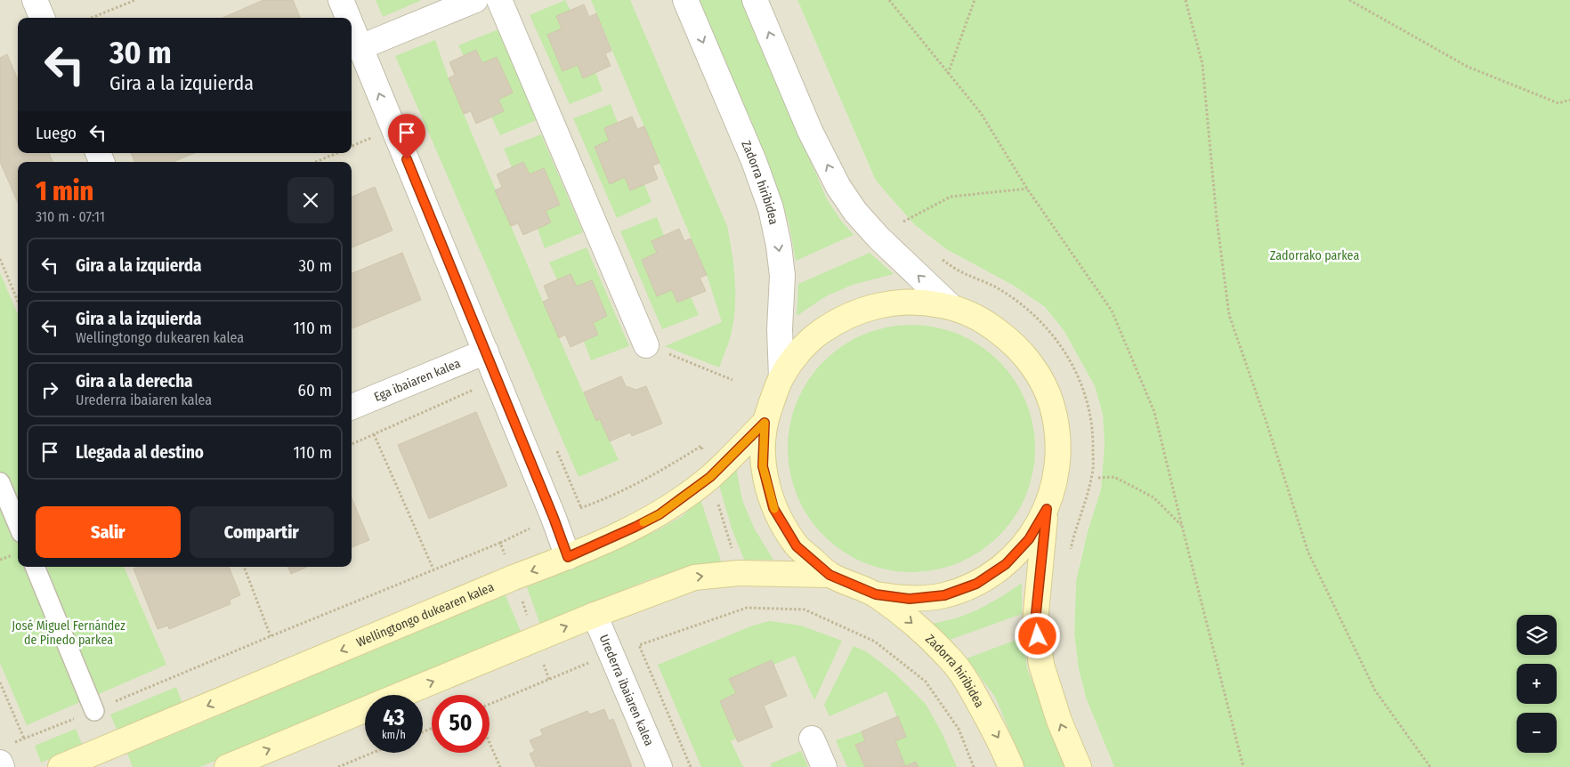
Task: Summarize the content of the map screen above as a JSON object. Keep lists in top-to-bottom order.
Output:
{
  "streets": {
    "main road": ["Zadorra hiribidea", "Wellingtongo dukearen kalea"],
    "street": ["Ega ibaiaren kalea", "Urederra ibaiaren kalea"]
  },
  "parks": ["Zadorrako parkea", "José Miguel Fernández de Pinedo parkea"],
  "page": {
    "turn": ["30 m", "Gira a la izquierda"],
    "then": "Luego",
    "heading": ["1 min", "310 m · 07:11"],
    "list": [
      {
        "name": "Gira a la izquierda",
        "value": "30 m"
      },
      {
        "name": "Gira a la izquierda",
        "note": "Wellingtongo dukearen kalea",
        "value": "110 m"
      },
      {
        "name": "Gira a la derecha",
        "note": "Urederra ibaiaren kalea",
        "value": "60 m"
      },
      {
        "name": "Llegada al destino",
        "value": "110 m"
      }
    ],
    "buttons": ["Salir", "Compartir"],
    "map_buttons": ["+", "−"],
    "speed": "43 km/h",
    "limit": "50"
  }
}
